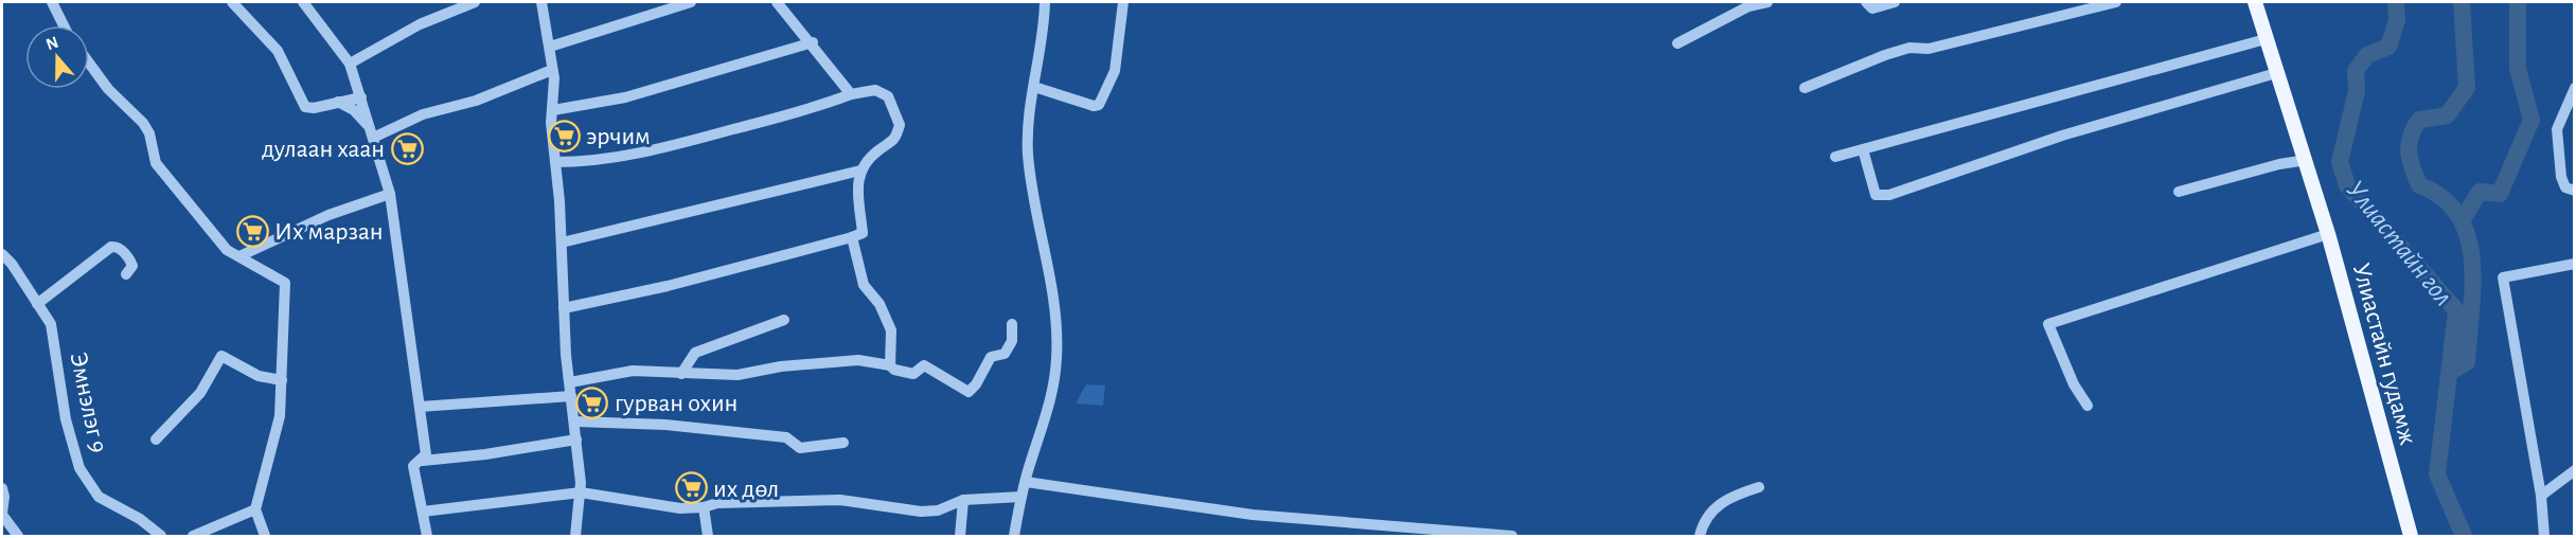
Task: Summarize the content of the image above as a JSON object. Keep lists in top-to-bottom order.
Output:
{
  "streets": {
    "main road": ["Улиастайн гудамж"],
    "street": ["Эмнэлэг 9"]
  },
  "water": ["Улиастайн гол"],
  "places": {
    "supermarket": [
      "эрчим",
      "дулаан хаан",
      "Их марзан",
      "гурван охин",
      "их дөл"
    ]
  },
  "north": "top"
}
